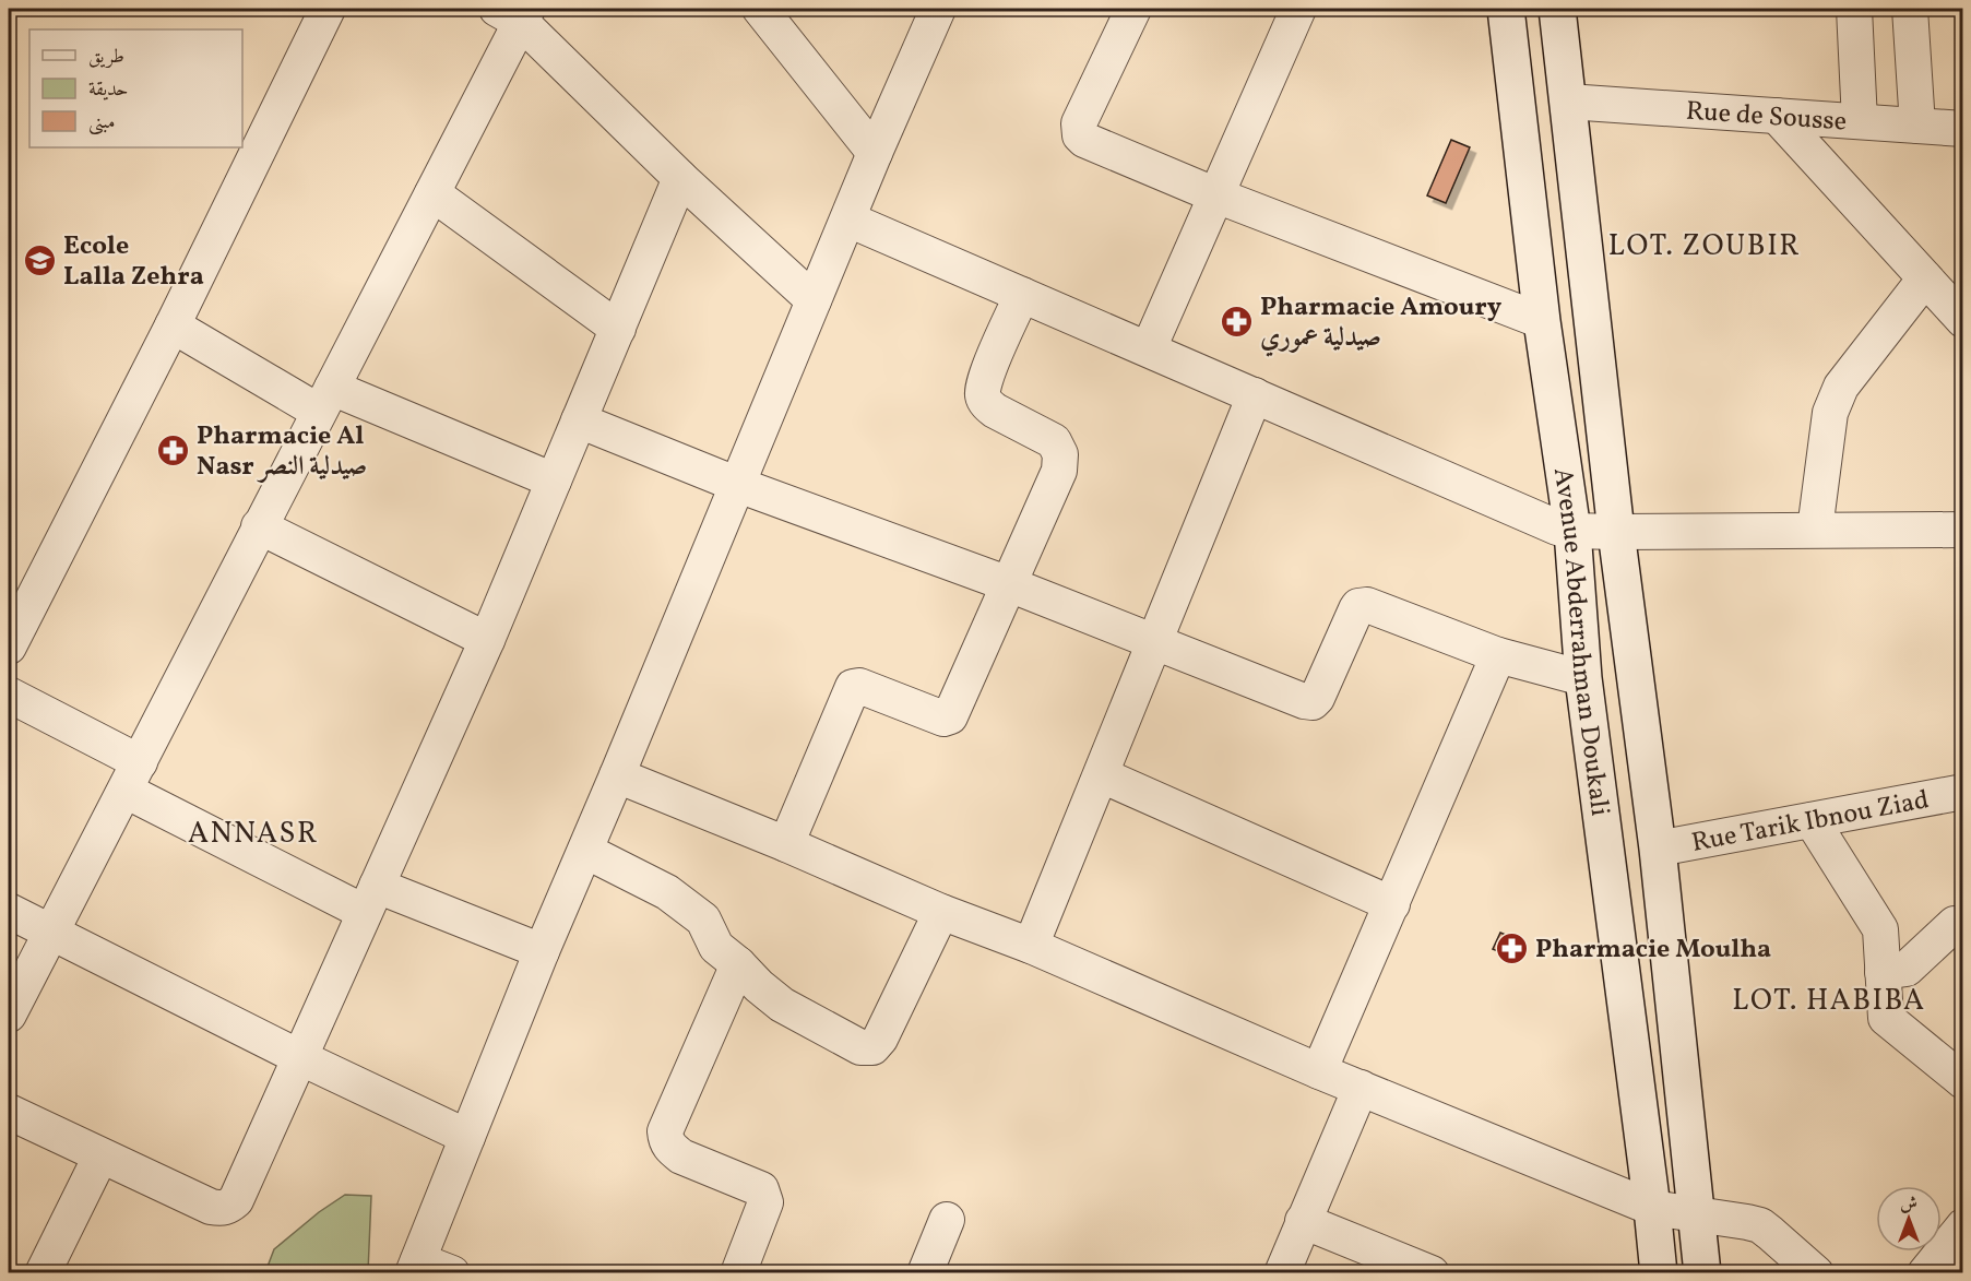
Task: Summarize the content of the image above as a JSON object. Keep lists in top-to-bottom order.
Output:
{
  "streets": {
    "main road": ["Avenue Abderrahman Doukali"],
    "street": ["Rue de Sousse", "Rue Tarik Ibnou Ziad"]
  },
  "crossings": [
    ["Rue de Sousse", "Avenue Abderrahman Doukali"],
    ["Avenue Abderrahman Doukali", "Rue Tarik Ibnou Ziad"]
  ],
  "districts": ["LOT. ZOUBIR", "ANNASR", "LOT. HABIBA"],
  "places": {
    "school or university": ["Ecole Lalla Zehra"],
    "pharmacy": ["Pharmacie Amoury صيدلية عموري", "Pharmacie Al Nasr صيدلية النصر", "Pharmacie Moulha"]
  },
  "legend": ["طريق", "حديقة", "مبنى"],
  "north": "top"
}
